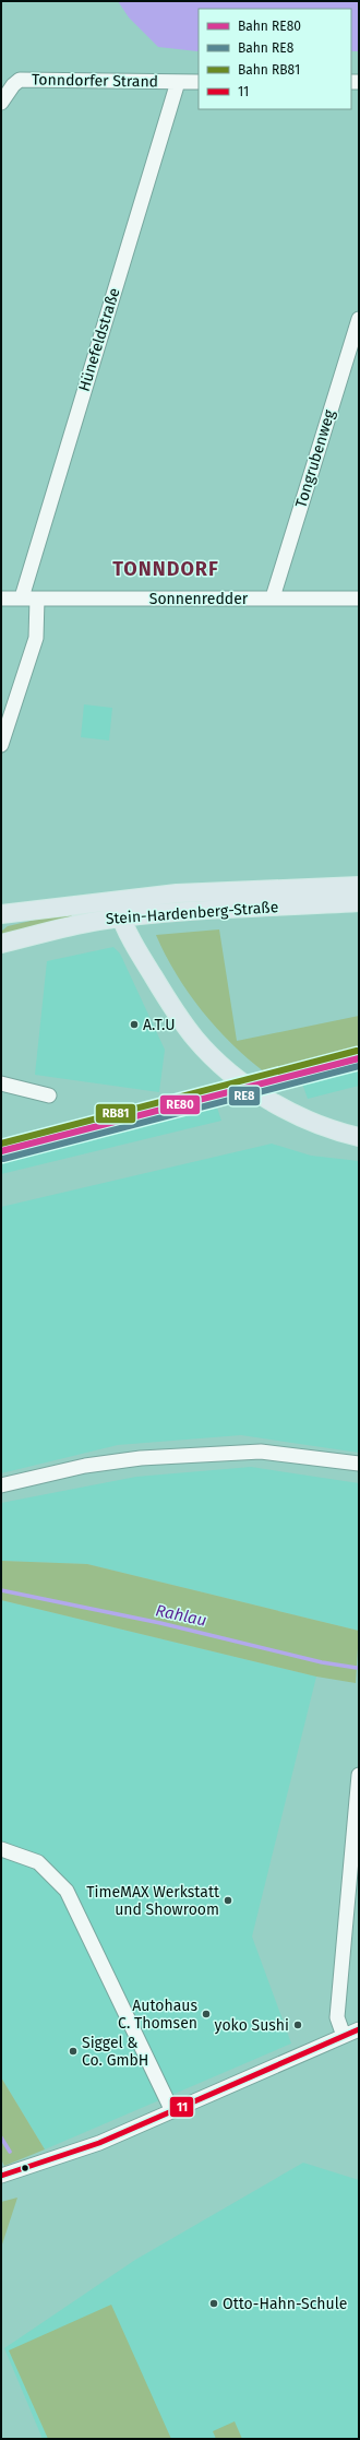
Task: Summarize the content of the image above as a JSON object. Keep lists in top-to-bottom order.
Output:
{
  "streets": {
    "main road": ["Stein-Hardenberg-Straße"],
    "street": [
      "Tonndorfer Strand",
      "Hünefeldstraße",
      "Tongrubenweg",
      "Sonnenredder"
    ]
  },
  "crossings": [
    ["Tonndorfer Strand", "Hünefeldstraße"],
    ["Hünefeldstraße", "Sonnenredder"],
    ["Tongrubenweg", "Sonnenredder"]
  ],
  "districts": ["TONNDORF"],
  "water": ["Rahlau"],
  "places": [
    "A.T.U",
    "TimeMAX Werkstatt und Showroom",
    "Autohaus C. Thomsen",
    "yoko Sushi",
    "Siggel & Co. GmbH",
    "Otto-Hahn-Schule"
  ],
  "lines": [
    "rail line RB81",
    "rail line RE80",
    "rail line RE8",
    "transit line 11"
  ],
  "legend": [
    "Bahn RE80",
    "Bahn RE8",
    "Bahn RB81",
    "11"
  ]
}
